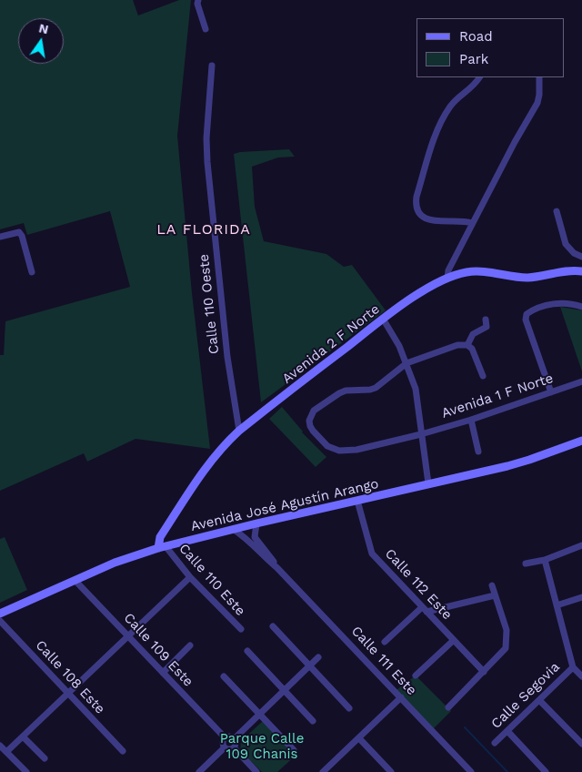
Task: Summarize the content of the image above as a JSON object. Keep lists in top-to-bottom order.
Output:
{
  "streets": {
    "main road": ["Avenida 2 F Norte", "Avenida José Agustín Arango"],
    "street": [
      "Calle 110 Oeste",
      "Avenida 1 F Norte",
      "Calle 110 Este",
      "Calle 112 Este",
      "Calle 109 Este",
      "Calle 111 Este",
      "Calle 108 Este",
      "Calle Segovia"
    ]
  },
  "crossings": [
    ["Calle 110 Oeste", "Avenida 2 F Norte"],
    ["Avenida 2 F Norte", "Avenida José Agustín Arango"],
    ["Avenida 2 F Norte", "Calle 110 Este"],
    ["Avenida José Agustín Arango", "Calle 110 Este"],
    ["Avenida José Agustín Arango", "Calle 112 Este"],
    ["Avenida José Agustín Arango", "Calle 109 Este"],
    ["Avenida José Agustín Arango", "Calle 111 Este"]
  ],
  "districts": ["LA FLORIDA"],
  "parks": ["Parque Calle 109 Chanis"],
  "legend": ["Road", "Park"],
  "north": "top"
}
